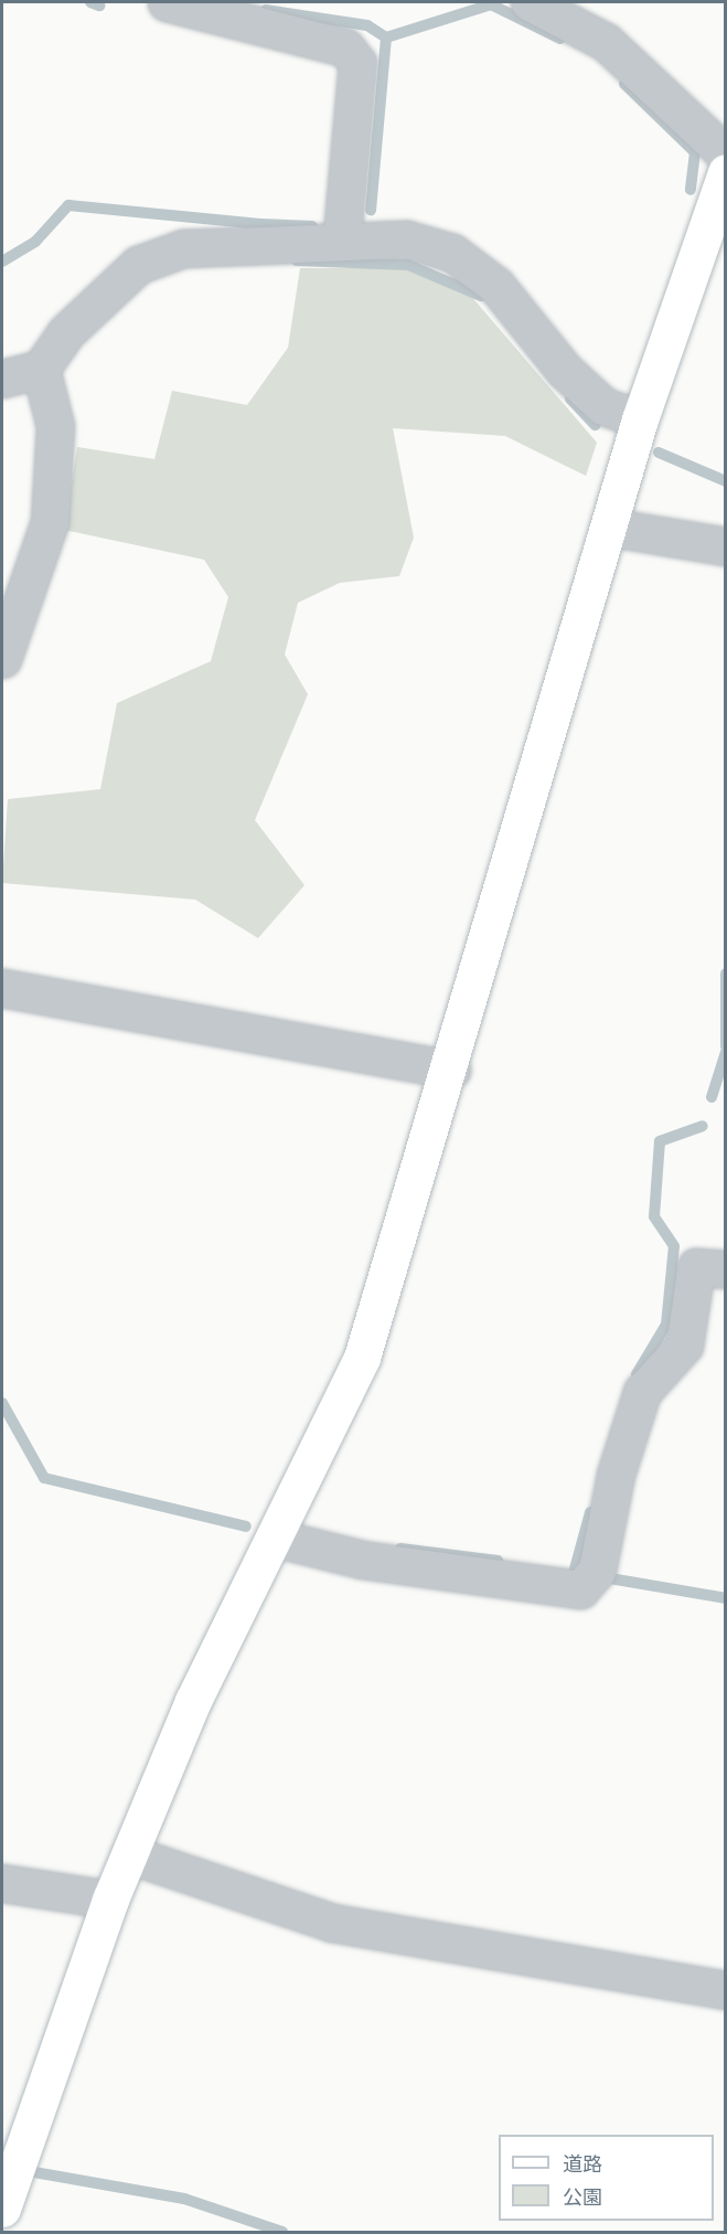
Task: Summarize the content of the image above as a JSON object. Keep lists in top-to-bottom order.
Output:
{
  "legend": ["道路", "公園"]
}
